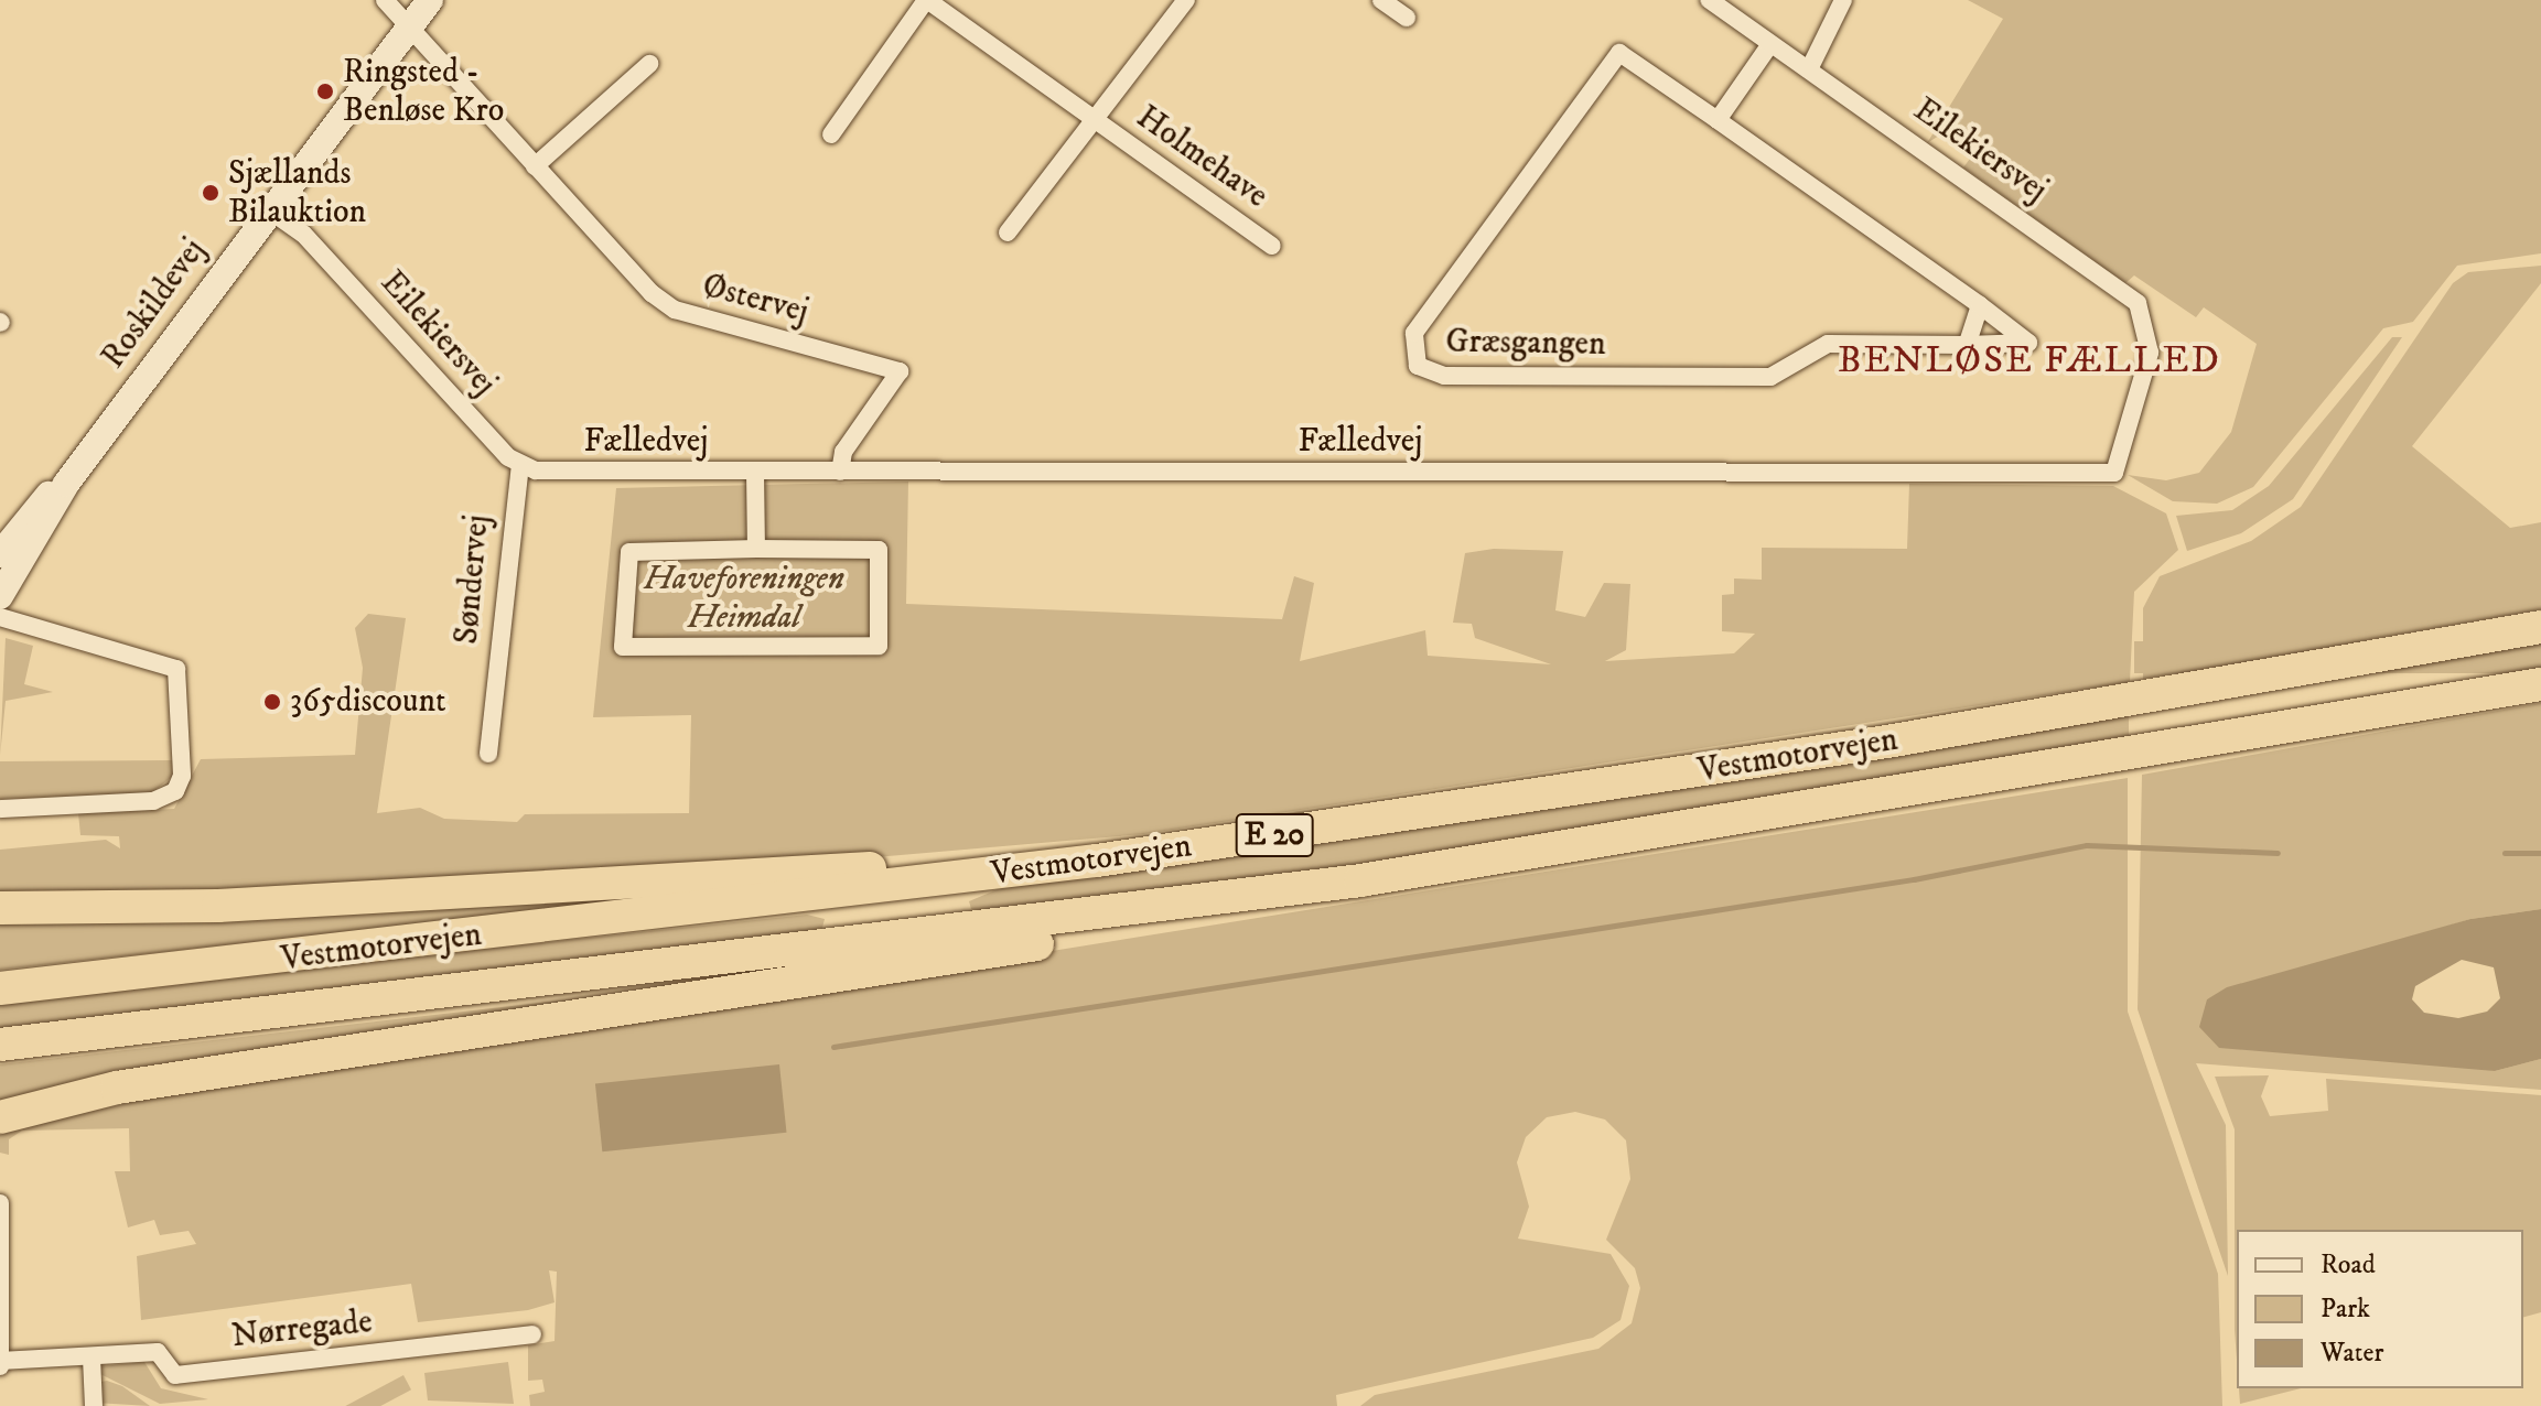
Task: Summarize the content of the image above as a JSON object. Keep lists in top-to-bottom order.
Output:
{
  "streets": {
    "highway": ["Vestmotorvejen", "E 20"],
    "street": [
      "Eilekiersvej",
      "Holmehave",
      "Østervej",
      "Roskildevej",
      "Græsgangen",
      "Fælledvej",
      "Søndervej",
      "Nørregade"
    ]
  },
  "crossings": [
    ["Eilekiersvej", "Roskildevej"],
    ["Eilekiersvej", "Fælledvej"],
    ["Eilekiersvej", "Søndervej"],
    ["Østervej", "Roskildevej"],
    ["Østervej", "Fælledvej"],
    ["Fælledvej", "Søndervej"]
  ],
  "districts": ["BENLØSE FÆLLED"],
  "parks": ["Haveforeningen Heimdal"],
  "places": ["Ringsted - Benløse Kro", "Sjællands Bilauktion", "365discount"],
  "legend": ["Road", "Park", "Water"]
}
